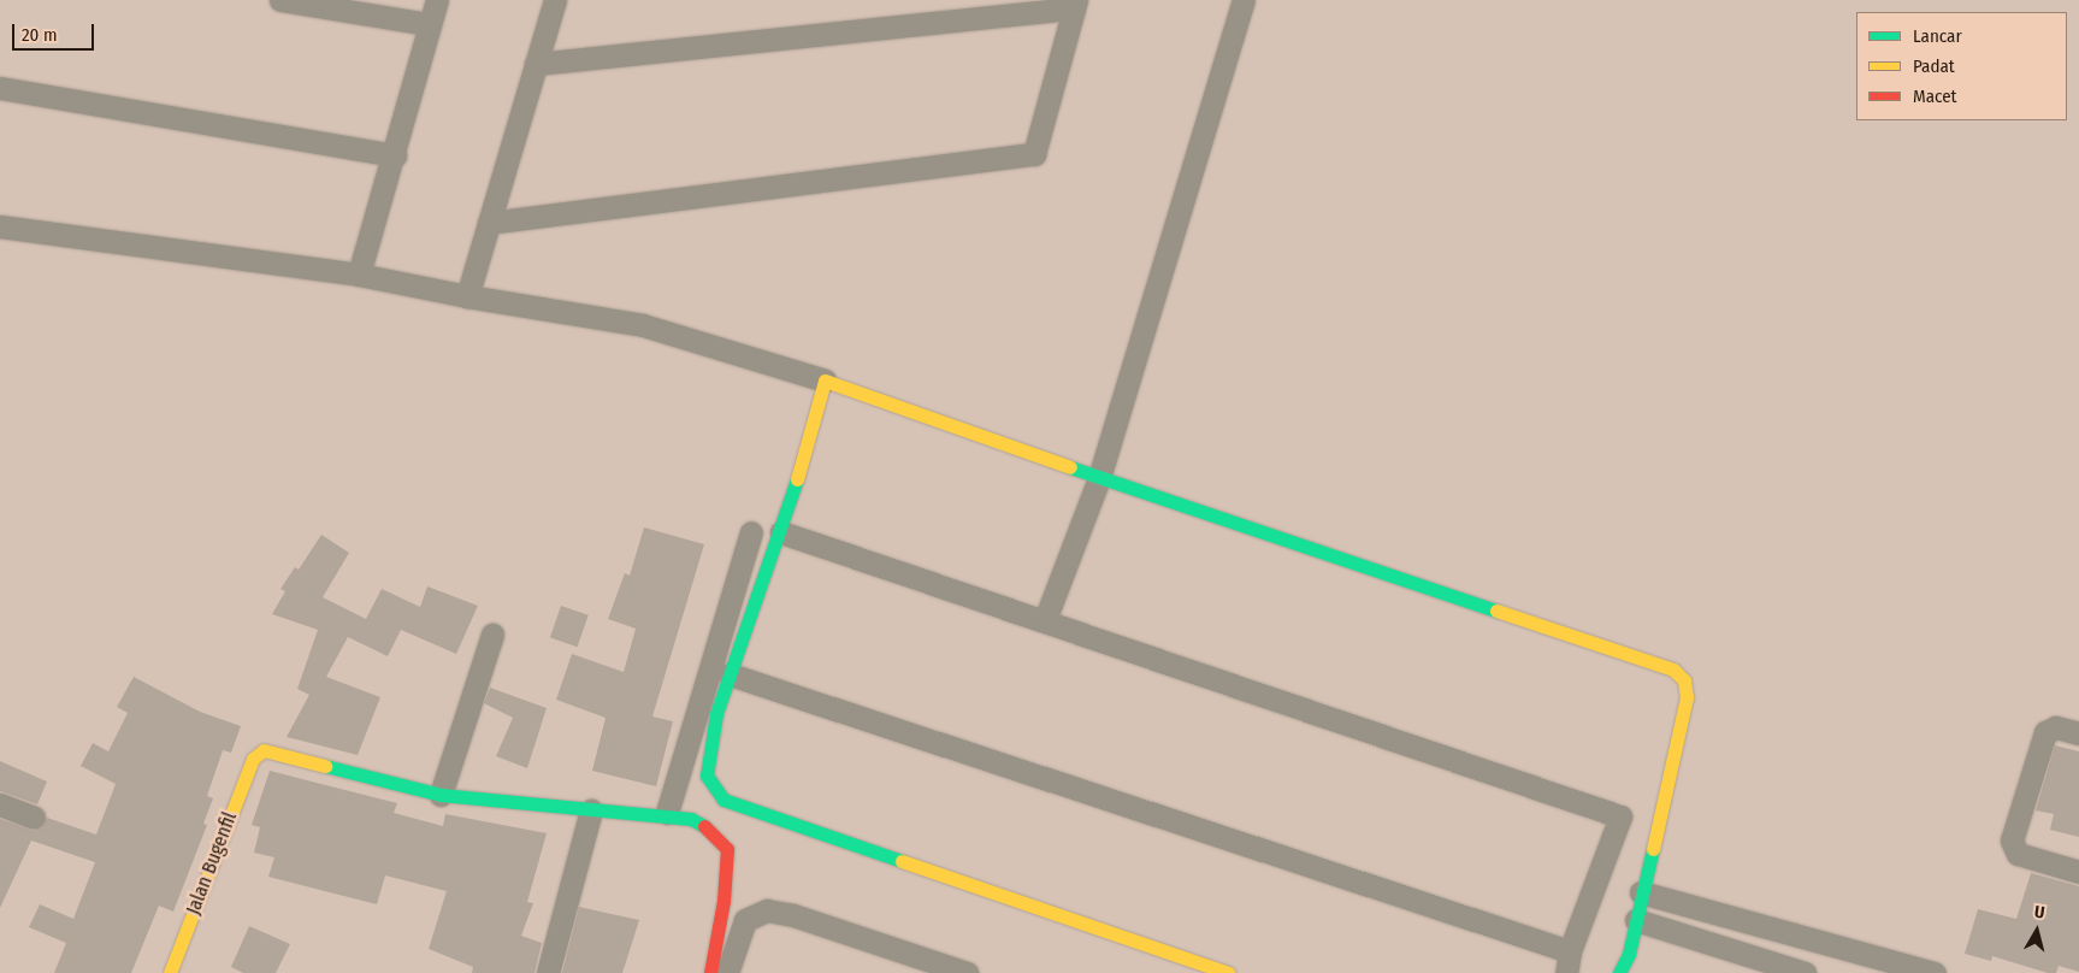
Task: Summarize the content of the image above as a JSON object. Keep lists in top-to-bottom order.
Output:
{
  "streets": {
    "street": ["Jalan Bugenfil"]
  },
  "legend": ["Lancar", "Padat", "Macet"],
  "scale_bar": "20 m",
  "north": "top"
}
